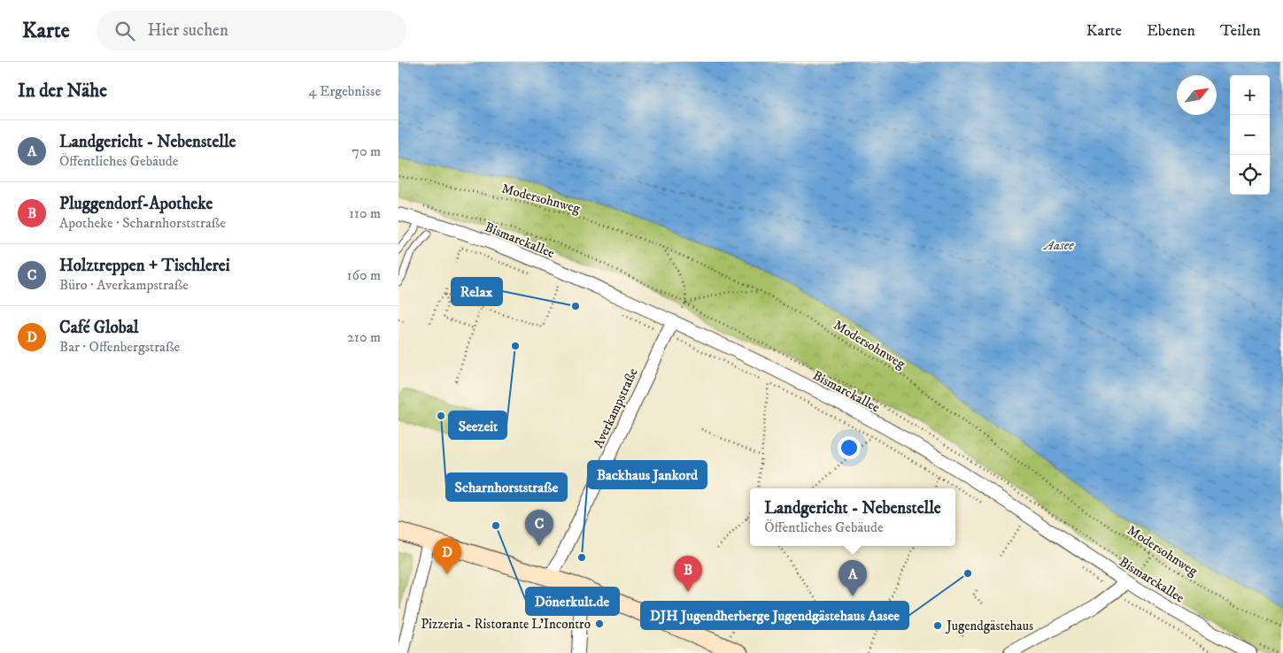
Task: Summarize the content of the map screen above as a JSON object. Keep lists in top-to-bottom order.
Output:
{
  "streets": {
    "street": ["Bismarckallee", "Averkampstraße"],
    "path": ["Modersohnweg"]
  },
  "crossings": [
    ["Bismarckallee", "Averkampstraße"]
  ],
  "water": ["Aasee"],
  "places": [
    "Relax",
    "Seezeit",
    "Scharnhorststraße",
    "Dönerkult.de",
    "Backhaus Jankord",
    "DJH Jugendherberge Jugendgästehaus Aasee",
    "Pizzeria - Ristorante L'Incontro",
    "Jugendgästehaus"
  ],
  "north": "top right",
  "page": {
    "header": "Karte",
    "search": "Hier suchen",
    "nav": ["Karte", "Ebenen", "Teilen"],
    "heading": ["In der Nähe", "4 Ergebnisse"],
    "map_buttons": ["+", "−"],
    "list": [
      {
        "mark": "A",
        "name": "Landgericht - Nebenstelle",
        "note": "Öffentliches Gebäude",
        "value": "70 m"
      },
      {
        "mark": "B",
        "name": "Pluggendorf-Apotheke",
        "note": "Apotheke · Scharnhorststraße",
        "value": "110 m"
      },
      {
        "mark": "C",
        "name": "Holztreppen + Tischlerei",
        "note": "Büro · Averkampstraße",
        "value": "160 m"
      },
      {
        "mark": "D",
        "name": "Café Global",
        "note": "Bar · Offenbergstraße",
        "value": "210 m"
      }
    ],
    "popup": ["Landgericht - Nebenstelle", "Öffentliches Gebäude"],
    "pins": [
      "C",
      "D",
      "B",
      "A"
    ]
  }
}
